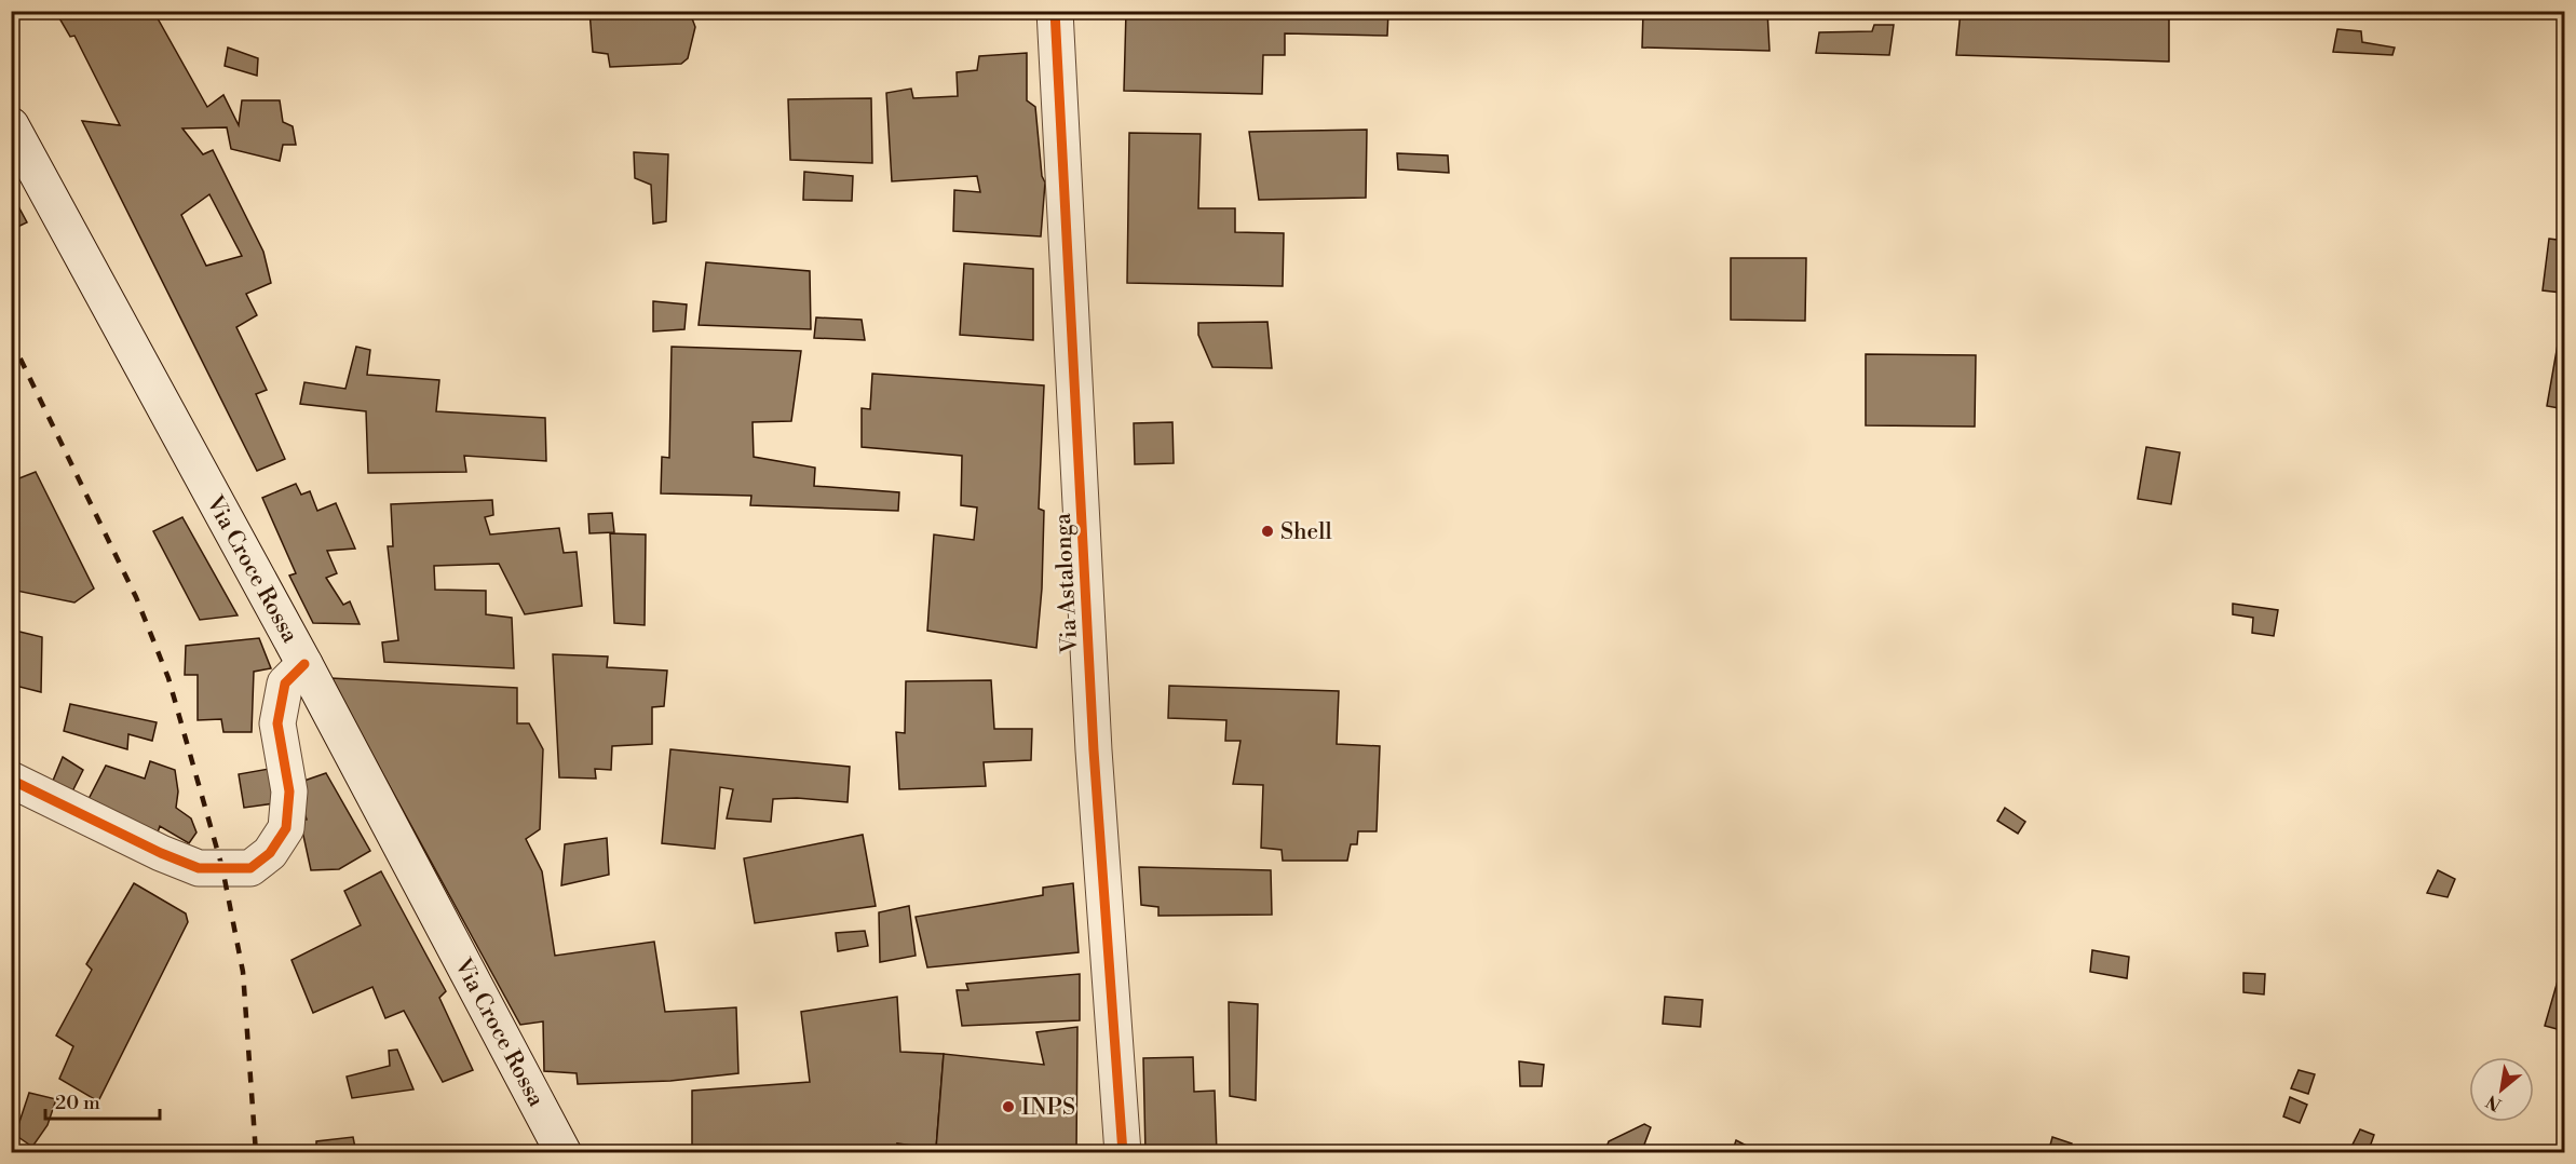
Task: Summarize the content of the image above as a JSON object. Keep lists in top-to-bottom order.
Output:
{
  "streets": {
    "street": ["Via Croce Rossa", "Via Astalonga"]
  },
  "places": ["Shell", "INPS"],
  "scale_bar": "20 m",
  "north": "bottom left"
}
